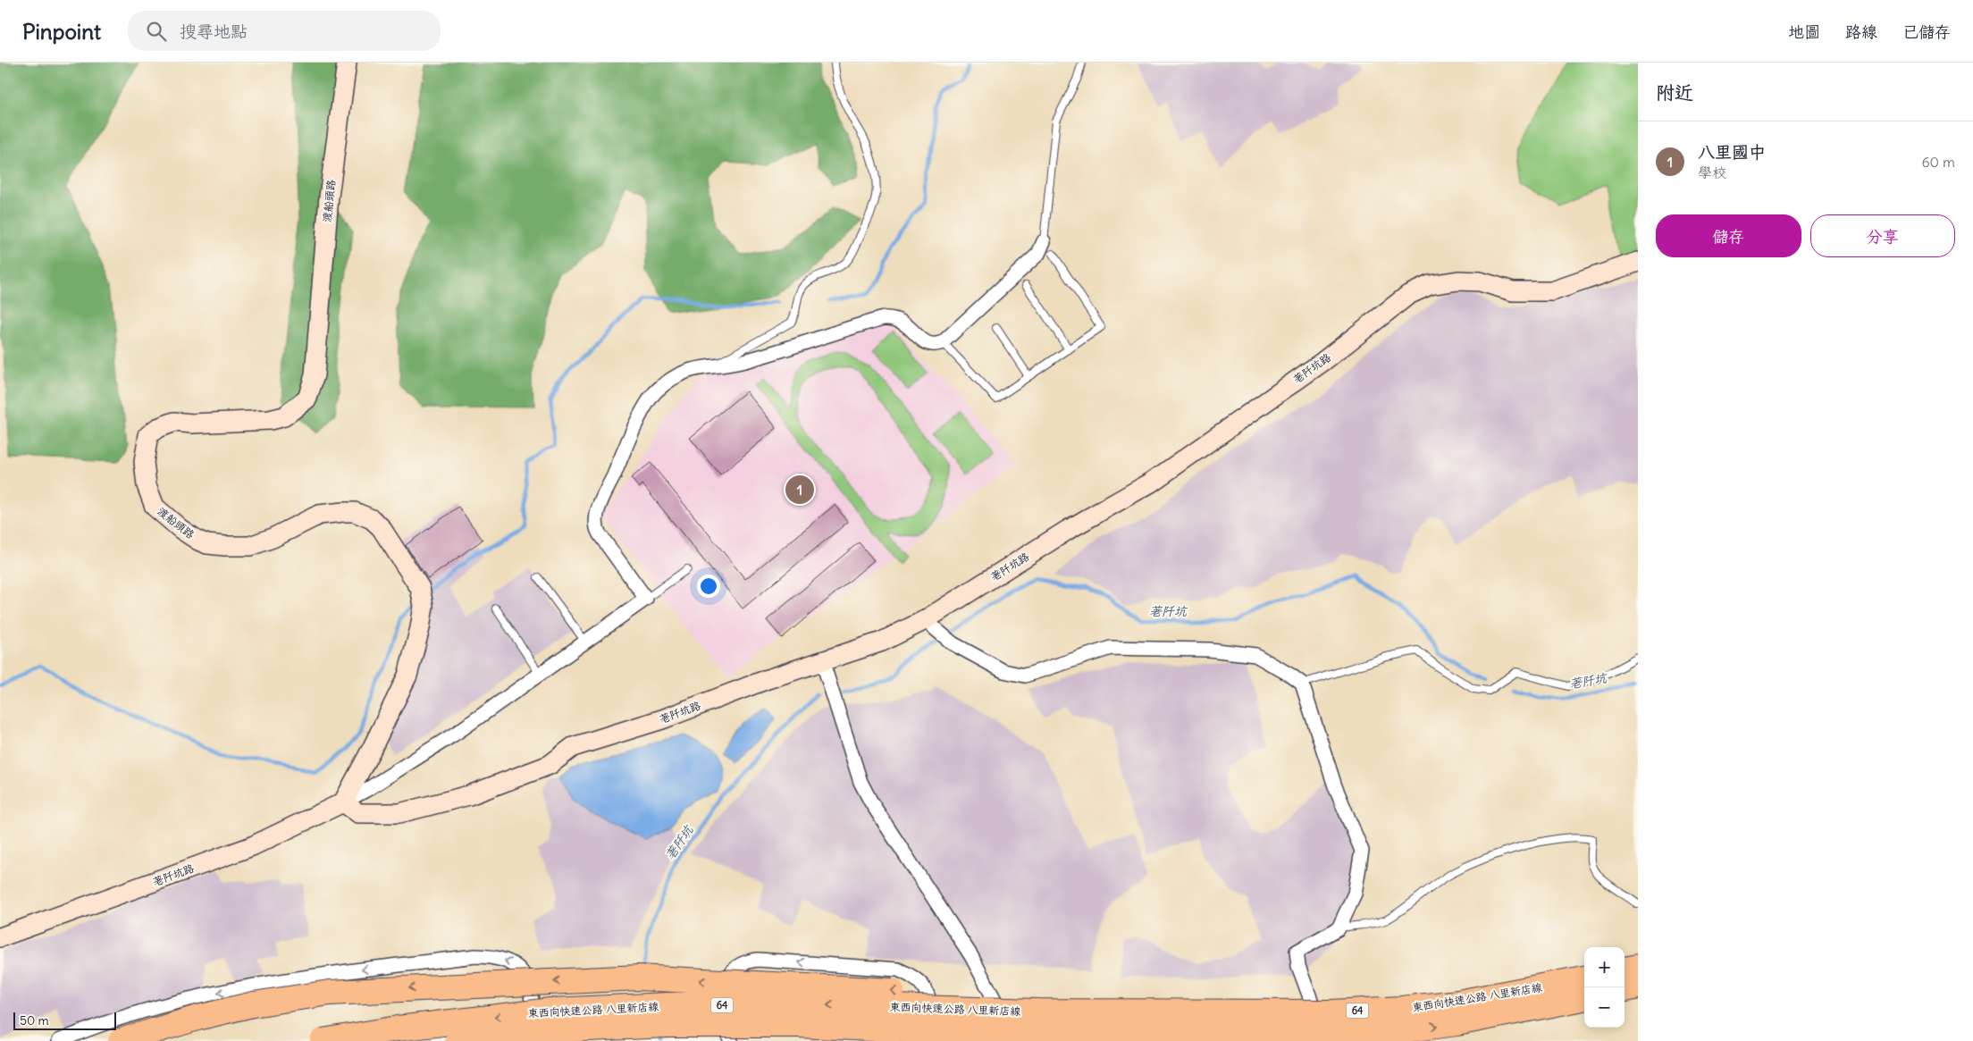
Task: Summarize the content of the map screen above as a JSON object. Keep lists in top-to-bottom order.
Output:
{
  "streets": {
    "highway": ["東西向快速公路 八里新店線", "64"],
    "street": ["渡船頭路", "荖阡坑路"]
  },
  "crossings": [
    ["渡船頭路", "荖阡坑路"]
  ],
  "water": ["荖阡坑"],
  "scale_bar": "50 m",
  "page": {
    "header": "Pinpoint",
    "search": "搜尋地點",
    "nav": ["地圖", "路線", "已儲存"],
    "heading": "附近",
    "list": [
      {
        "mark": "1",
        "name": "八里國中",
        "note": "學校",
        "value": "60 m"
      }
    ],
    "buttons": ["儲存", "分享"],
    "pins": "1",
    "map_buttons": ["+", "−"],
    "scale": "50 m"
  }
}
